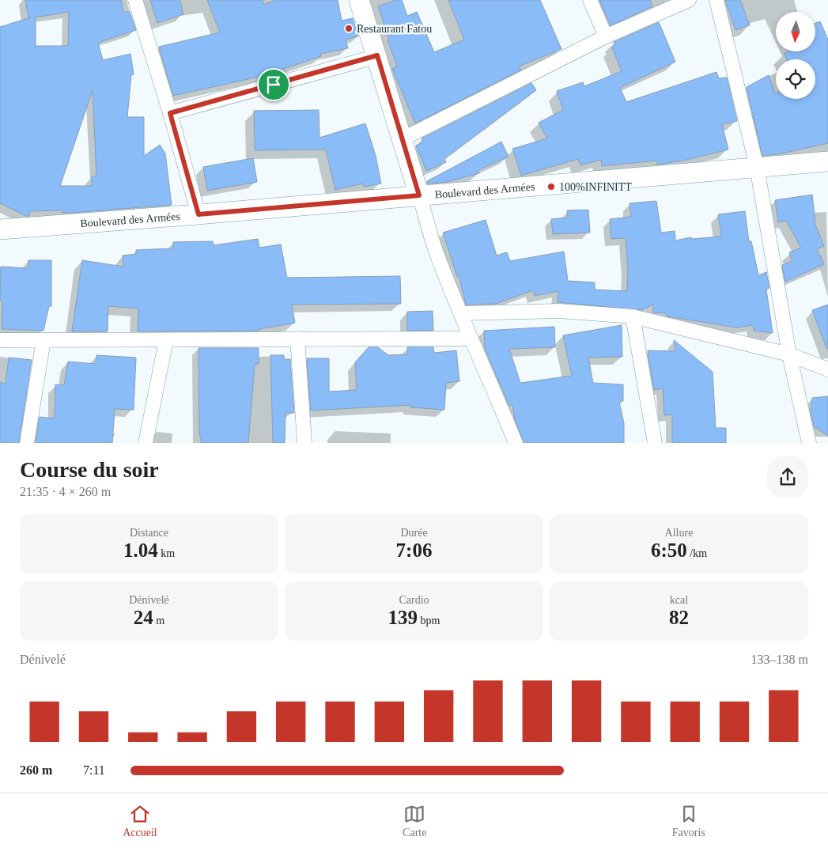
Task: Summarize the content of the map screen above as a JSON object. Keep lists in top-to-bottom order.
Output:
{
  "streets": {
    "main road": ["Boulevard des Armées"]
  },
  "places": ["Restaurant Fatou", "100%INFINITT"],
  "north": "bottom",
  "page": {
    "heading": ["Course du soir", "21:35 · 4 × 260 m"],
    "stats": [
      ["Distance", "1.04 km"],
      ["Durée", "7:06"],
      ["Allure", "6:50 /km"],
      ["Dénivelé", "24 m"],
      ["Cardio", "139 bpm"],
      ["kcal", "82"]
    ],
    "chart": ["Dénivelé", "133–138 m"],
    "list": [
      {
        "name": "260 m",
        "note": "7:11"
      }
    ],
    "tabs": ["Accueil", "Carte", "Favoris"]
  }
}
